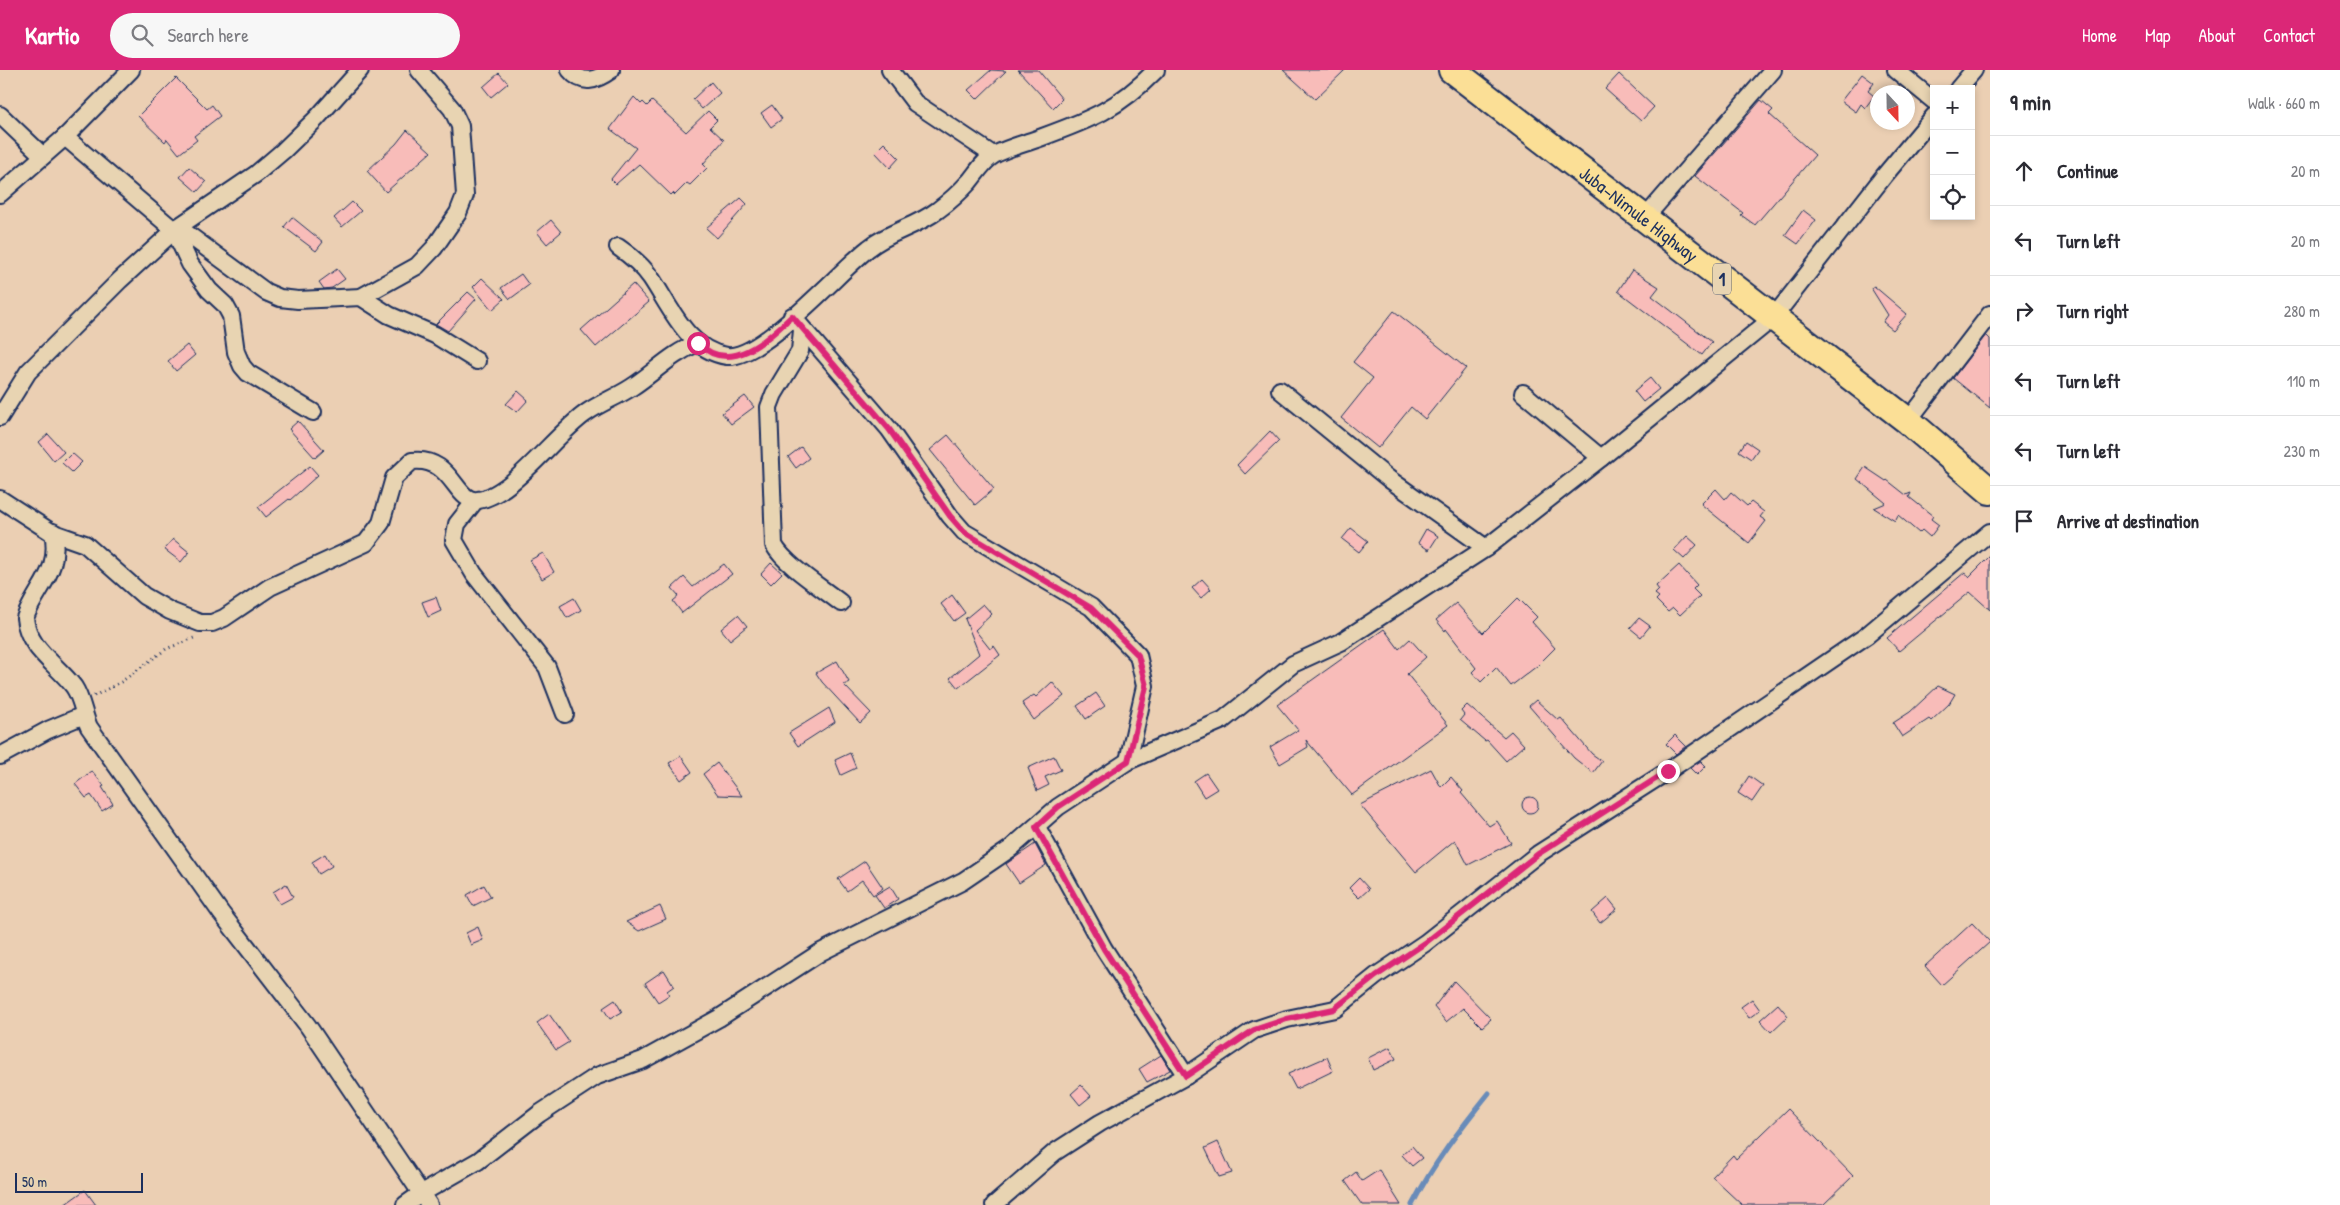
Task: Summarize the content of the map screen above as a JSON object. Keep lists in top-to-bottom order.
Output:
{
  "streets": {
    "main road": ["Juba–Nimule Highway", "1"]
  },
  "scale_bar": "50 m",
  "north": "bottom",
  "page": {
    "header": "Kartio",
    "search": "Search here",
    "nav": [
      "Home",
      "Map",
      "About",
      "Contact"
    ],
    "heading": ["9 min", "Walk · 660 m"],
    "map_buttons": ["+", "−"],
    "list": [
      ["Continue", "20 m"],
      ["Turn left", "20 m"],
      ["Turn right", "280 m"],
      ["Turn left", "110 m"],
      ["Turn left", "230 m"],
      "Arrive at destination"
    ],
    "scale": "50 m"
  }
}
